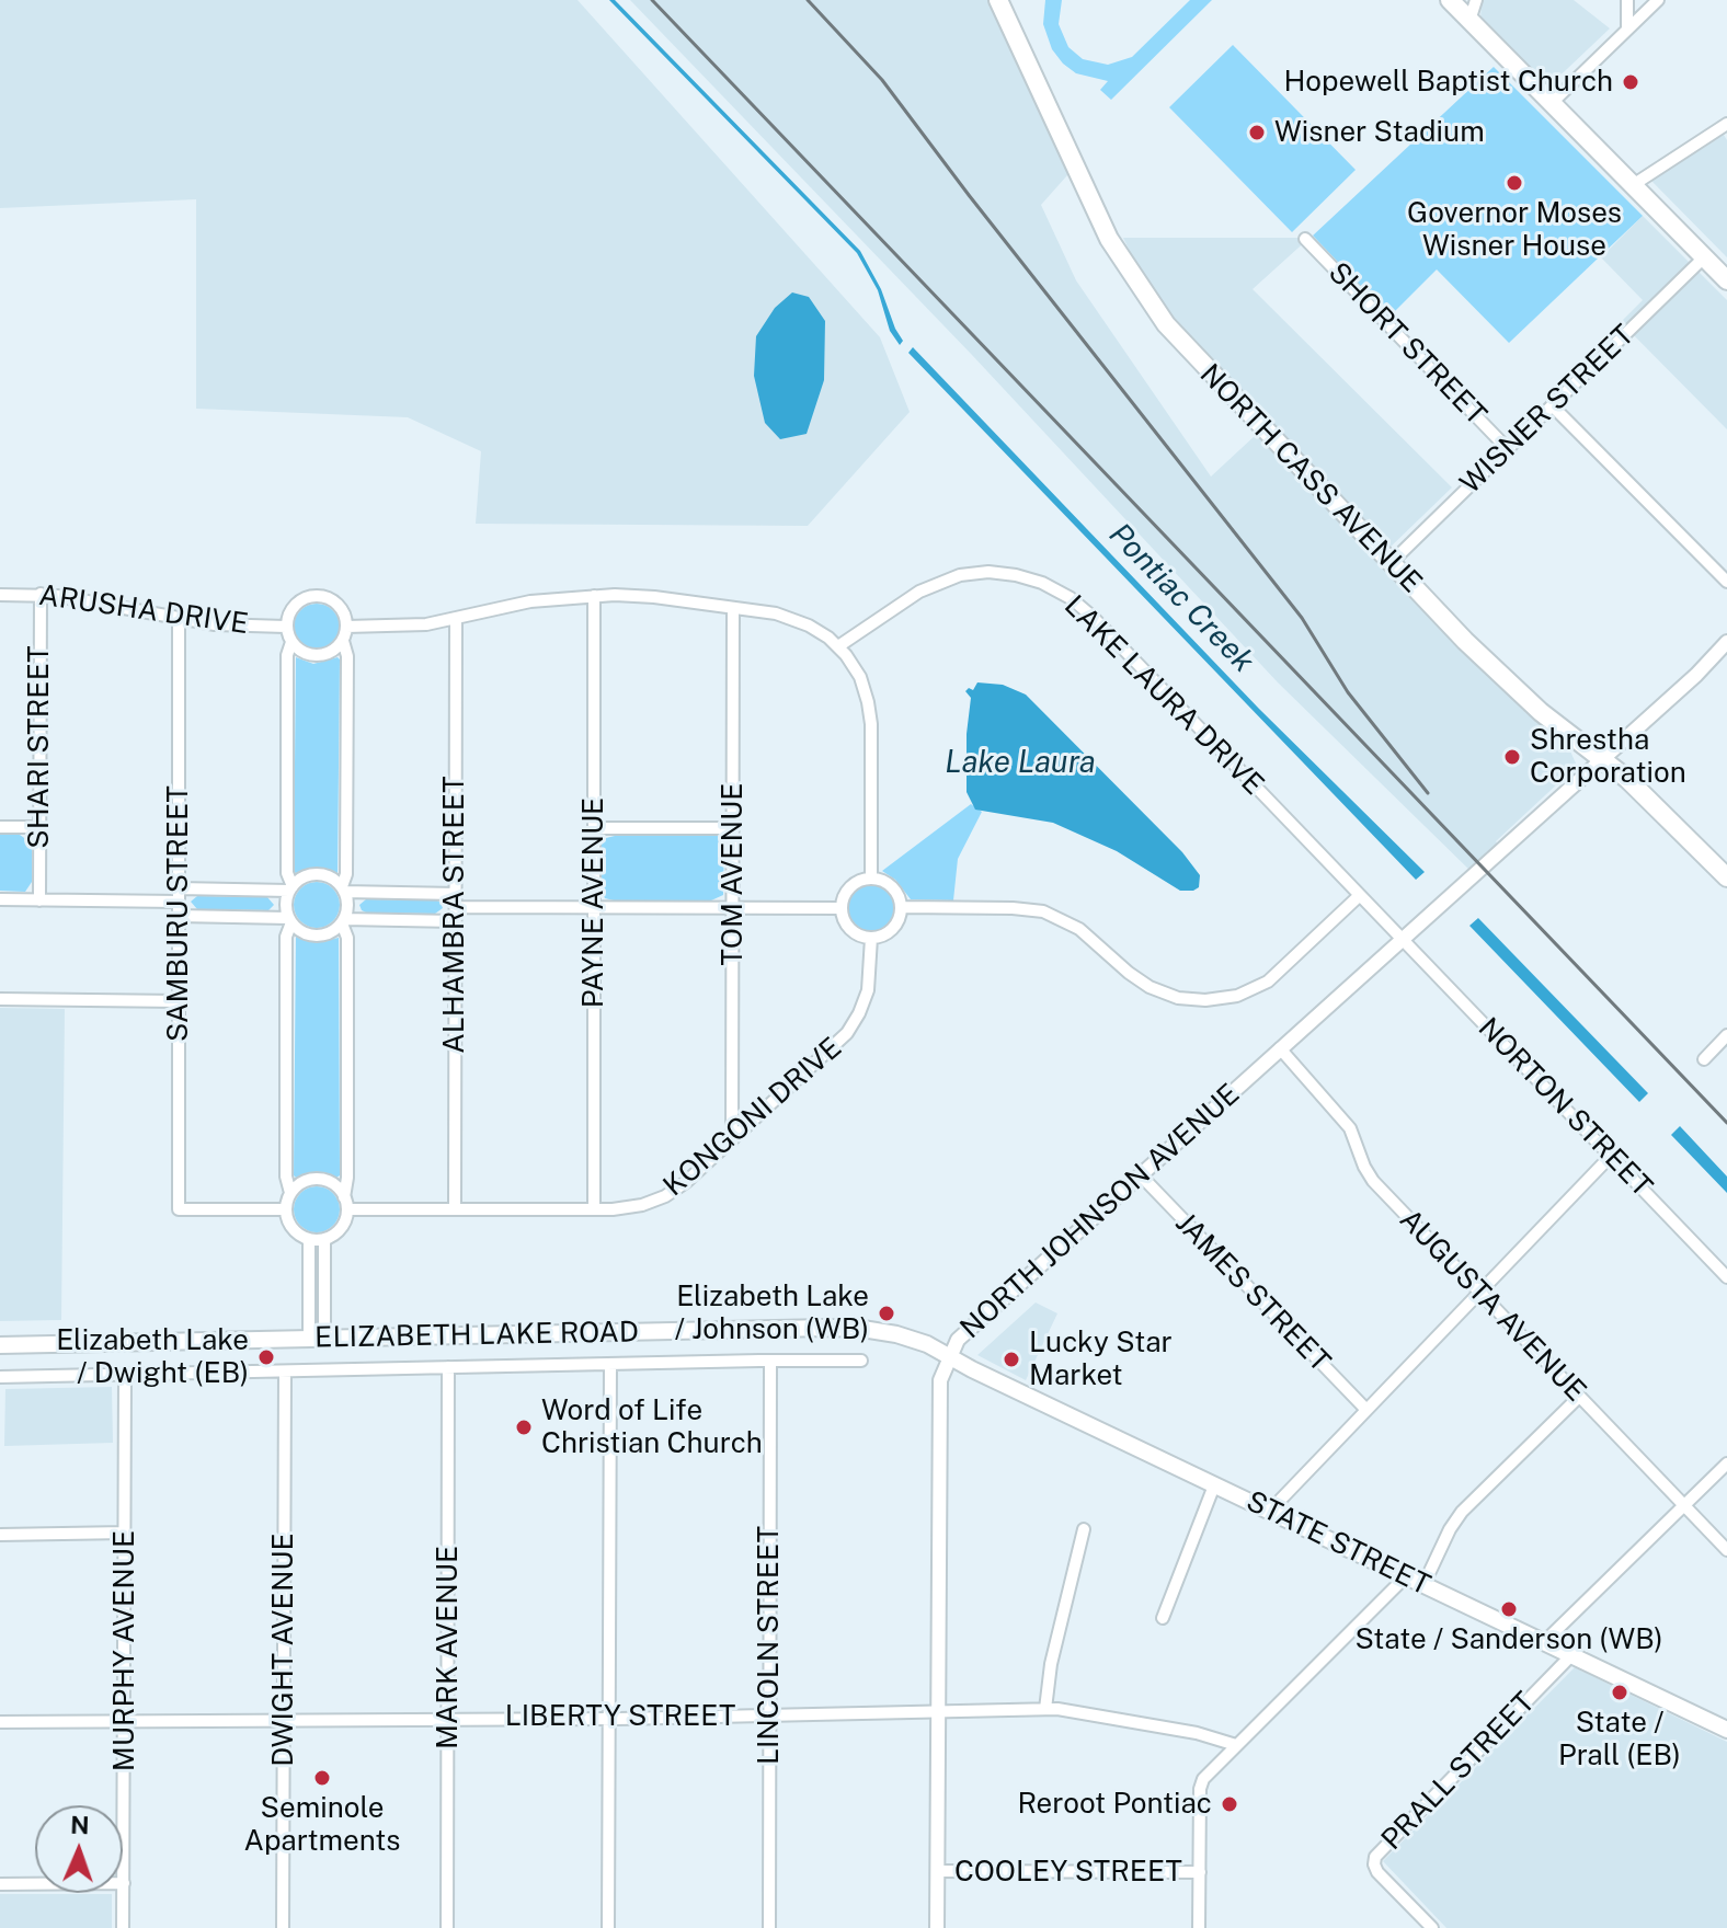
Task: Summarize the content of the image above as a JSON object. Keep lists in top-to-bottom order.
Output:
{
  "streets": {
    "main road": ["NORTH CASS AVENUE", "ELIZABETH LAKE ROAD", "STATE STREET"],
    "street": [
      "SHORT STREET",
      "WISNER STREET",
      "ARUSHA DRIVE",
      "LAKE LAURA DRIVE",
      "SHARI STREET",
      "TOM AVENUE",
      "PAYNE AVENUE",
      "SAMBURU STREET",
      "ALHAMBRA STREET",
      "NORTON STREET",
      "KONGONI DRIVE",
      "NORTH JOHNSON AVENUE",
      "JAMES STREET",
      "AUGUSTA AVENUE",
      "LINCOLN STREET",
      "MARK AVENUE",
      "DWIGHT AVENUE",
      "MURPHY AVENUE",
      "LIBERTY STREET",
      "PRALL STREET",
      "COOLEY STREET"
    ]
  },
  "crossings": [
    ["SHORT STREET", "WISNER STREET"],
    ["WISNER STREET", "NORTH CASS AVENUE"],
    ["NORTH CASS AVENUE", "NORTH JOHNSON AVENUE"],
    ["ARUSHA DRIVE", "SHARI STREET"],
    ["ARUSHA DRIVE", "SAMBURU STREET"],
    ["LAKE LAURA DRIVE", "NORTON STREET"],
    ["LAKE LAURA DRIVE", "NORTH JOHNSON AVENUE"],
    ["TOM AVENUE", "KONGONI DRIVE"],
    ["PAYNE AVENUE", "KONGONI DRIVE"],
    ["SAMBURU STREET", "KONGONI DRIVE"],
    ["ALHAMBRA STREET", "KONGONI DRIVE"],
    ["NORTON STREET", "NORTH JOHNSON AVENUE"],
    ["NORTH JOHNSON AVENUE", "JAMES STREET"],
    ["NORTH JOHNSON AVENUE", "AUGUSTA AVENUE"],
    ["NORTH JOHNSON AVENUE", "ELIZABETH LAKE ROAD"],
    ["NORTH JOHNSON AVENUE", "STATE STREET"],
    ["NORTH JOHNSON AVENUE", "LIBERTY STREET"],
    ["NORTH JOHNSON AVENUE", "COOLEY STREET"],
    ["ELIZABETH LAKE ROAD", "STATE STREET"],
    ["ELIZABETH LAKE ROAD", "LINCOLN STREET"],
    ["ELIZABETH LAKE ROAD", "MARK AVENUE"],
    ["ELIZABETH LAKE ROAD", "DWIGHT AVENUE"],
    ["ELIZABETH LAKE ROAD", "MURPHY AVENUE"],
    ["STATE STREET", "PRALL STREET"],
    ["LINCOLN STREET", "LIBERTY STREET"],
    ["MARK AVENUE", "LIBERTY STREET"],
    ["DWIGHT AVENUE", "LIBERTY STREET"],
    ["MURPHY AVENUE", "LIBERTY STREET"]
  ],
  "water": ["Pontiac Creek", "Lake Laura"],
  "places": [
    "Hopewell Baptist Church",
    "Wisner Stadium",
    "Governor Moses Wisner House",
    "Shrestha Corporation",
    "Elizabeth Lake / Johnson (WB)",
    "Elizabeth Lake / Dwight (EB)",
    "Lucky Star Market",
    "Word of Life Christian Church",
    "State / Sanderson (WB)",
    "State / Prall (EB)",
    "Seminole Apartments",
    "Reroot Pontiac"
  ],
  "north": "top"
}
